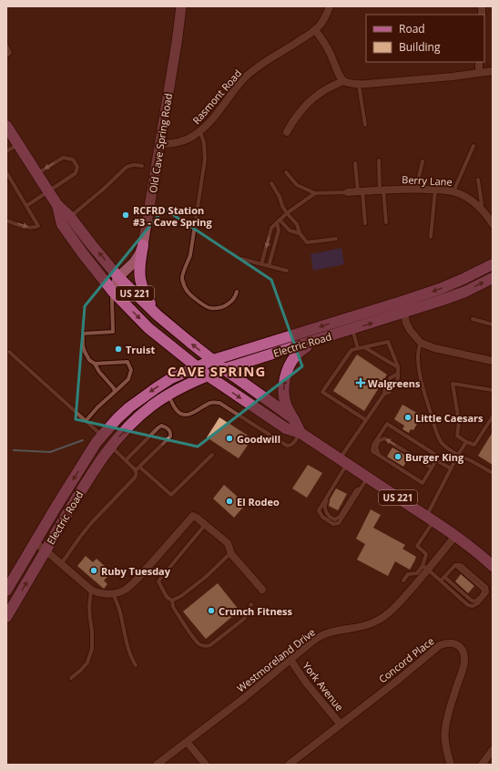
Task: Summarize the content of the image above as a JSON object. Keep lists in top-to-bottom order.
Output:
{
  "streets": {
    "main road": ["US 221", "Electric Road"],
    "street": [
      "Rasmont Road",
      "Old Cave Spring Road",
      "Berry Lane",
      "Westmoreland Drive",
      "Concord Place",
      "York Avenue"
    ]
  },
  "crossings": [
    ["Rasmont Road", "Old Cave Spring Road"],
    ["Old Cave Spring Road", "US 221"],
    ["US 221", "Electric Road"],
    ["US 221", "Westmoreland Drive"],
    ["Westmoreland Drive", "York Avenue"],
    ["Concord Place", "York Avenue"]
  ],
  "districts": ["CAVE SPRING"],
  "places": {
    "other": [
      "RCFRD Station #3 - Cave Spring",
      "Truist",
      "Little Caesars",
      "Goodwill",
      "Burger King",
      "El Rodeo",
      "Ruby Tuesday",
      "Crunch Fitness"
    ],
    "health": ["Walgreens"]
  },
  "legend": ["Road", "Building"]
}
